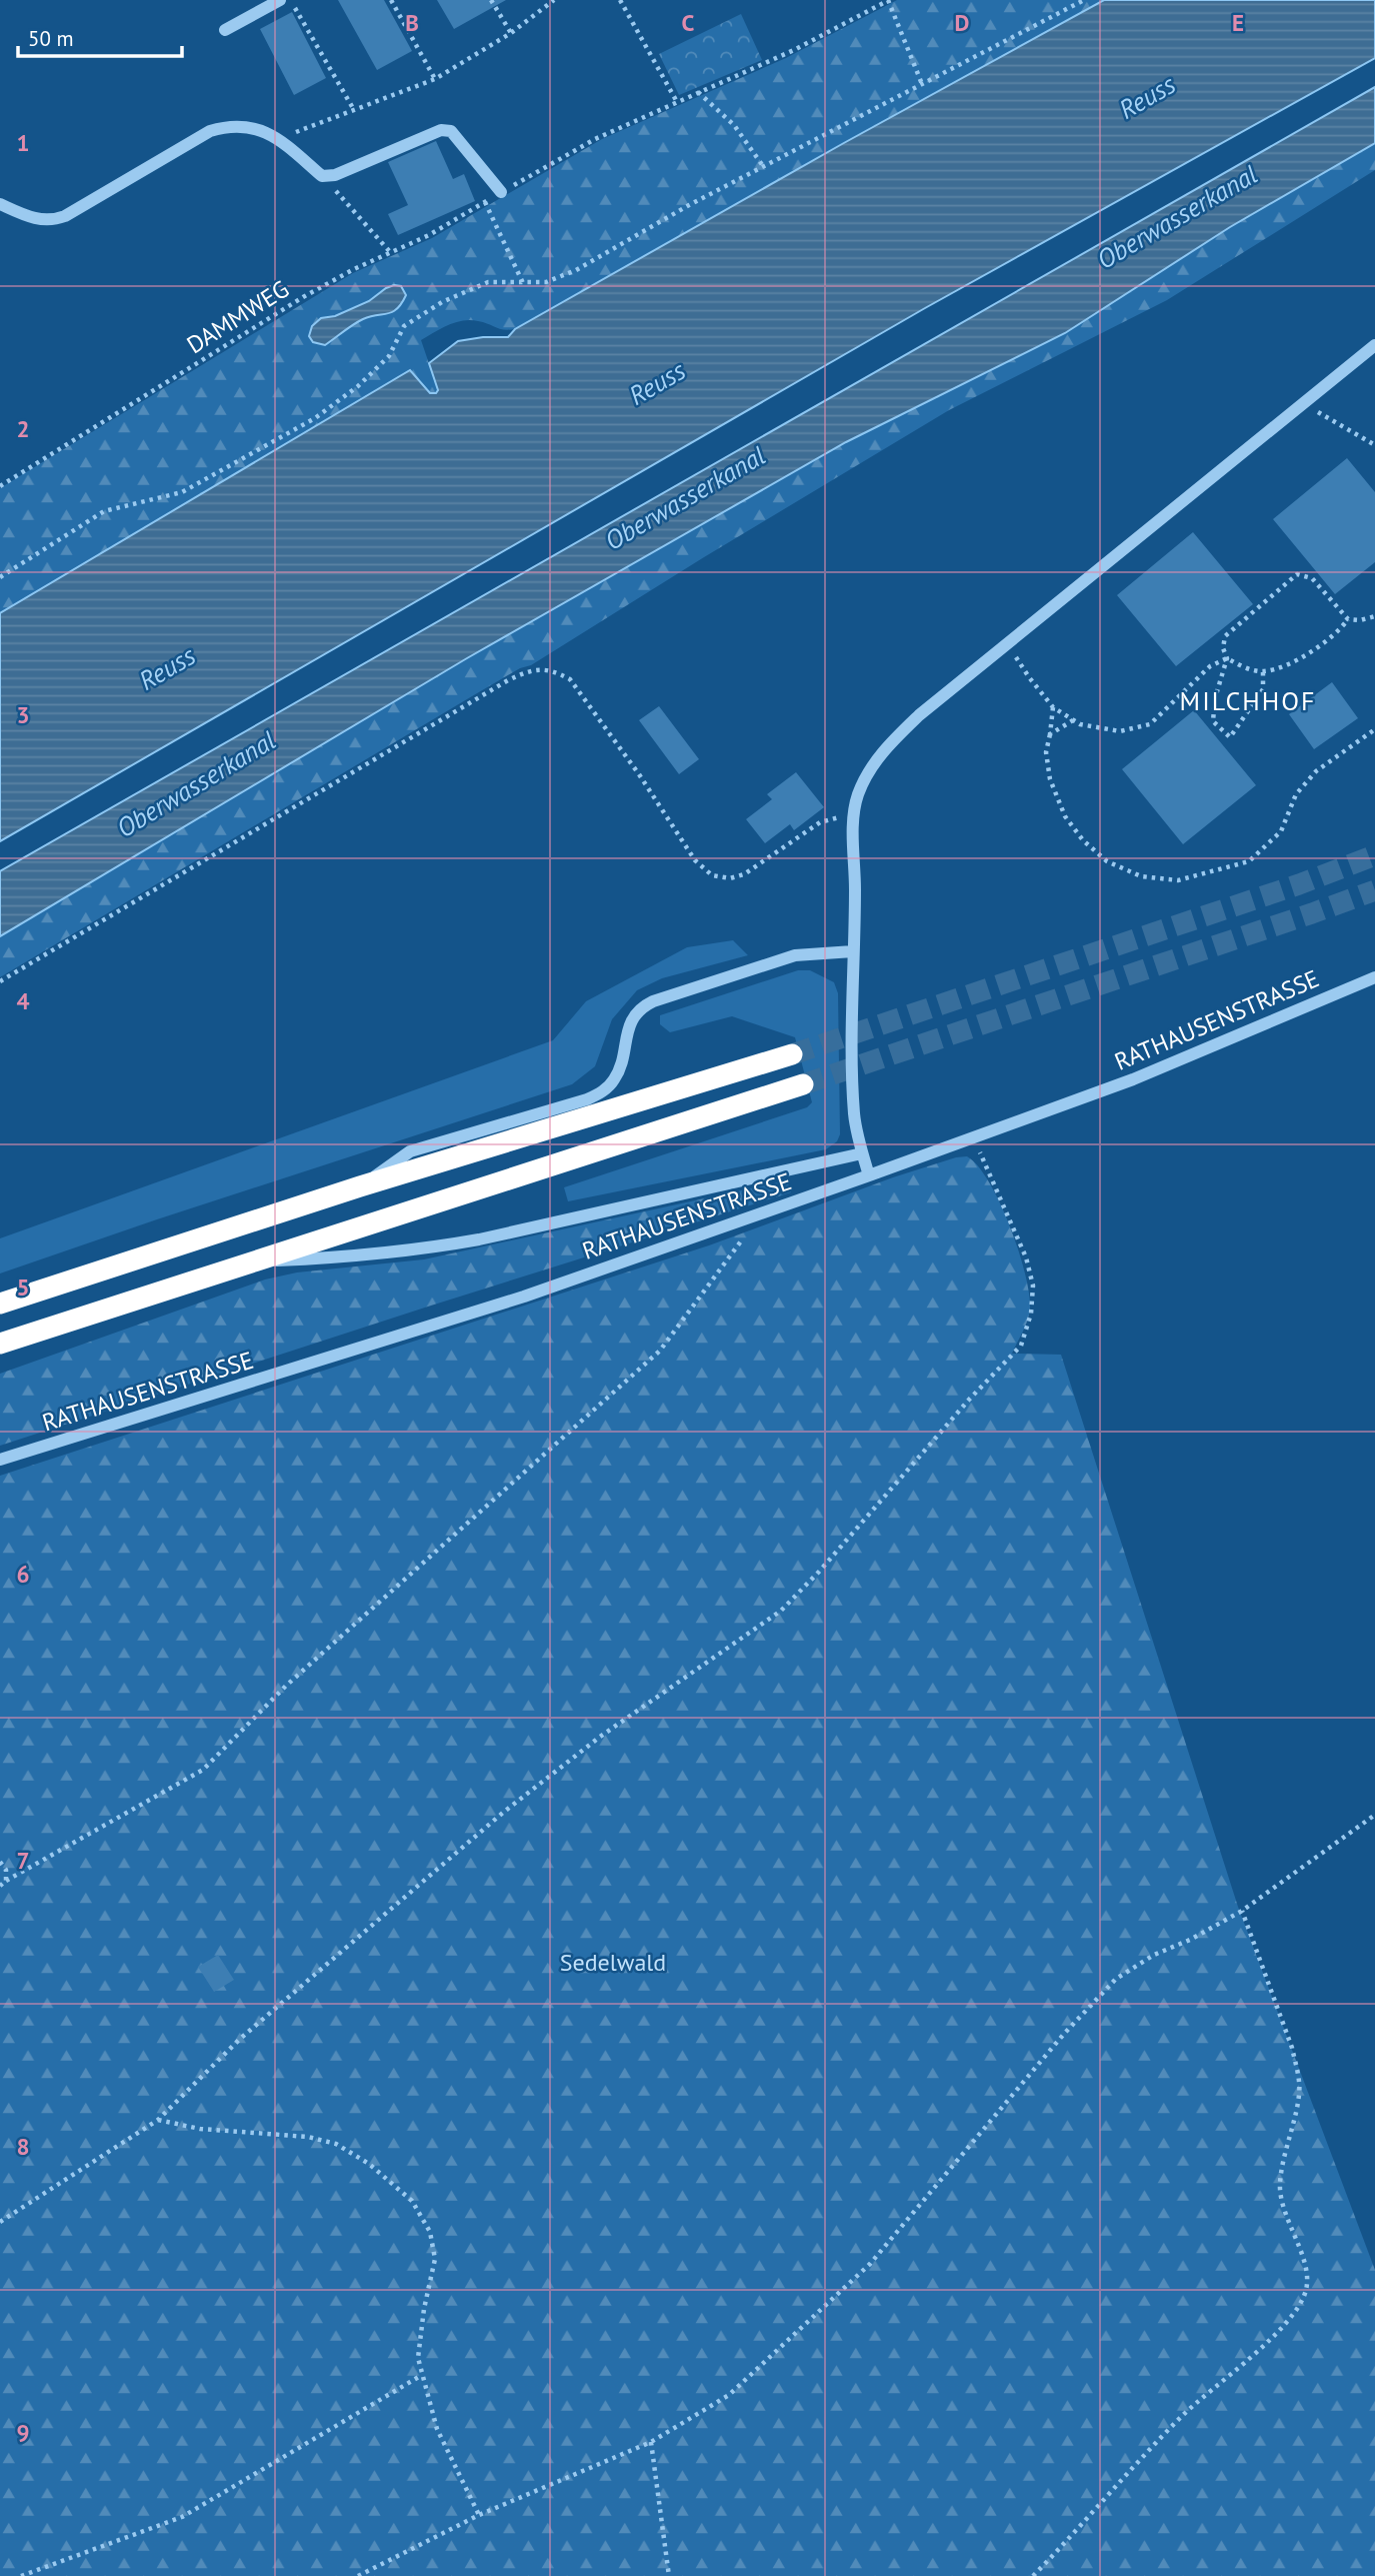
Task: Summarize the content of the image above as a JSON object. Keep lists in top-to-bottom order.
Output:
{
  "streets": {
    "street": ["RATHAUSENSTRASSE"],
    "path": ["DAMMWEG"]
  },
  "districts": ["MILCHHOF"],
  "water": ["Reuss", "Oberwasserkanal"],
  "parks": ["Sedelwald"],
  "scale_bar": "50 m",
  "grid": {
    "columns": [
      "B",
      "C",
      "D",
      "E"
    ],
    "rows": [
      "1",
      "2",
      "3",
      "4",
      "5",
      "6",
      "7",
      "8",
      "9"
    ]
  }
}
